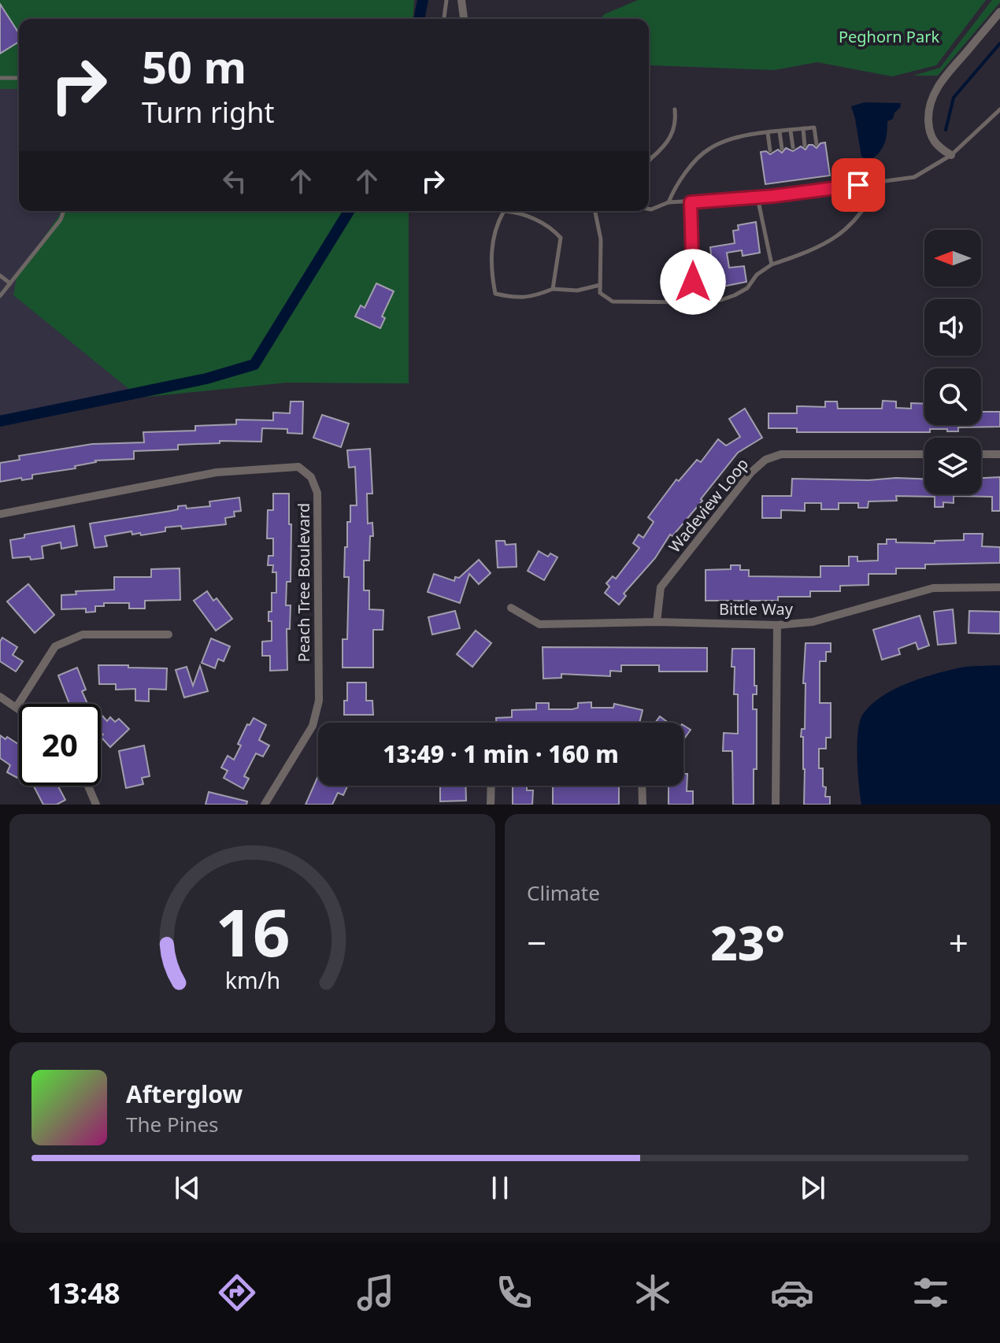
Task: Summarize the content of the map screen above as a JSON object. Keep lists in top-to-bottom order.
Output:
{
  "streets": {
    "street": ["Wadeview Loop", "Peach Tree Boulevard", "Bittle Way"]
  },
  "crossings": [
    ["Wadeview Loop", "Bittle Way"]
  ],
  "parks": ["Peghorn Park"],
  "north": "left",
  "page": {
    "turn": ["50 m", "Turn right"],
    "limit": "20",
    "trip": "13:49 · 1 min · 160 m",
    "tile": "Climate",
    "heat": ["−", "23°", "+"],
    "song": ["Afterglow", "The Pines"],
    "tabs": "13:48",
    "gauge": ["16", "km/h"]
  }
}
